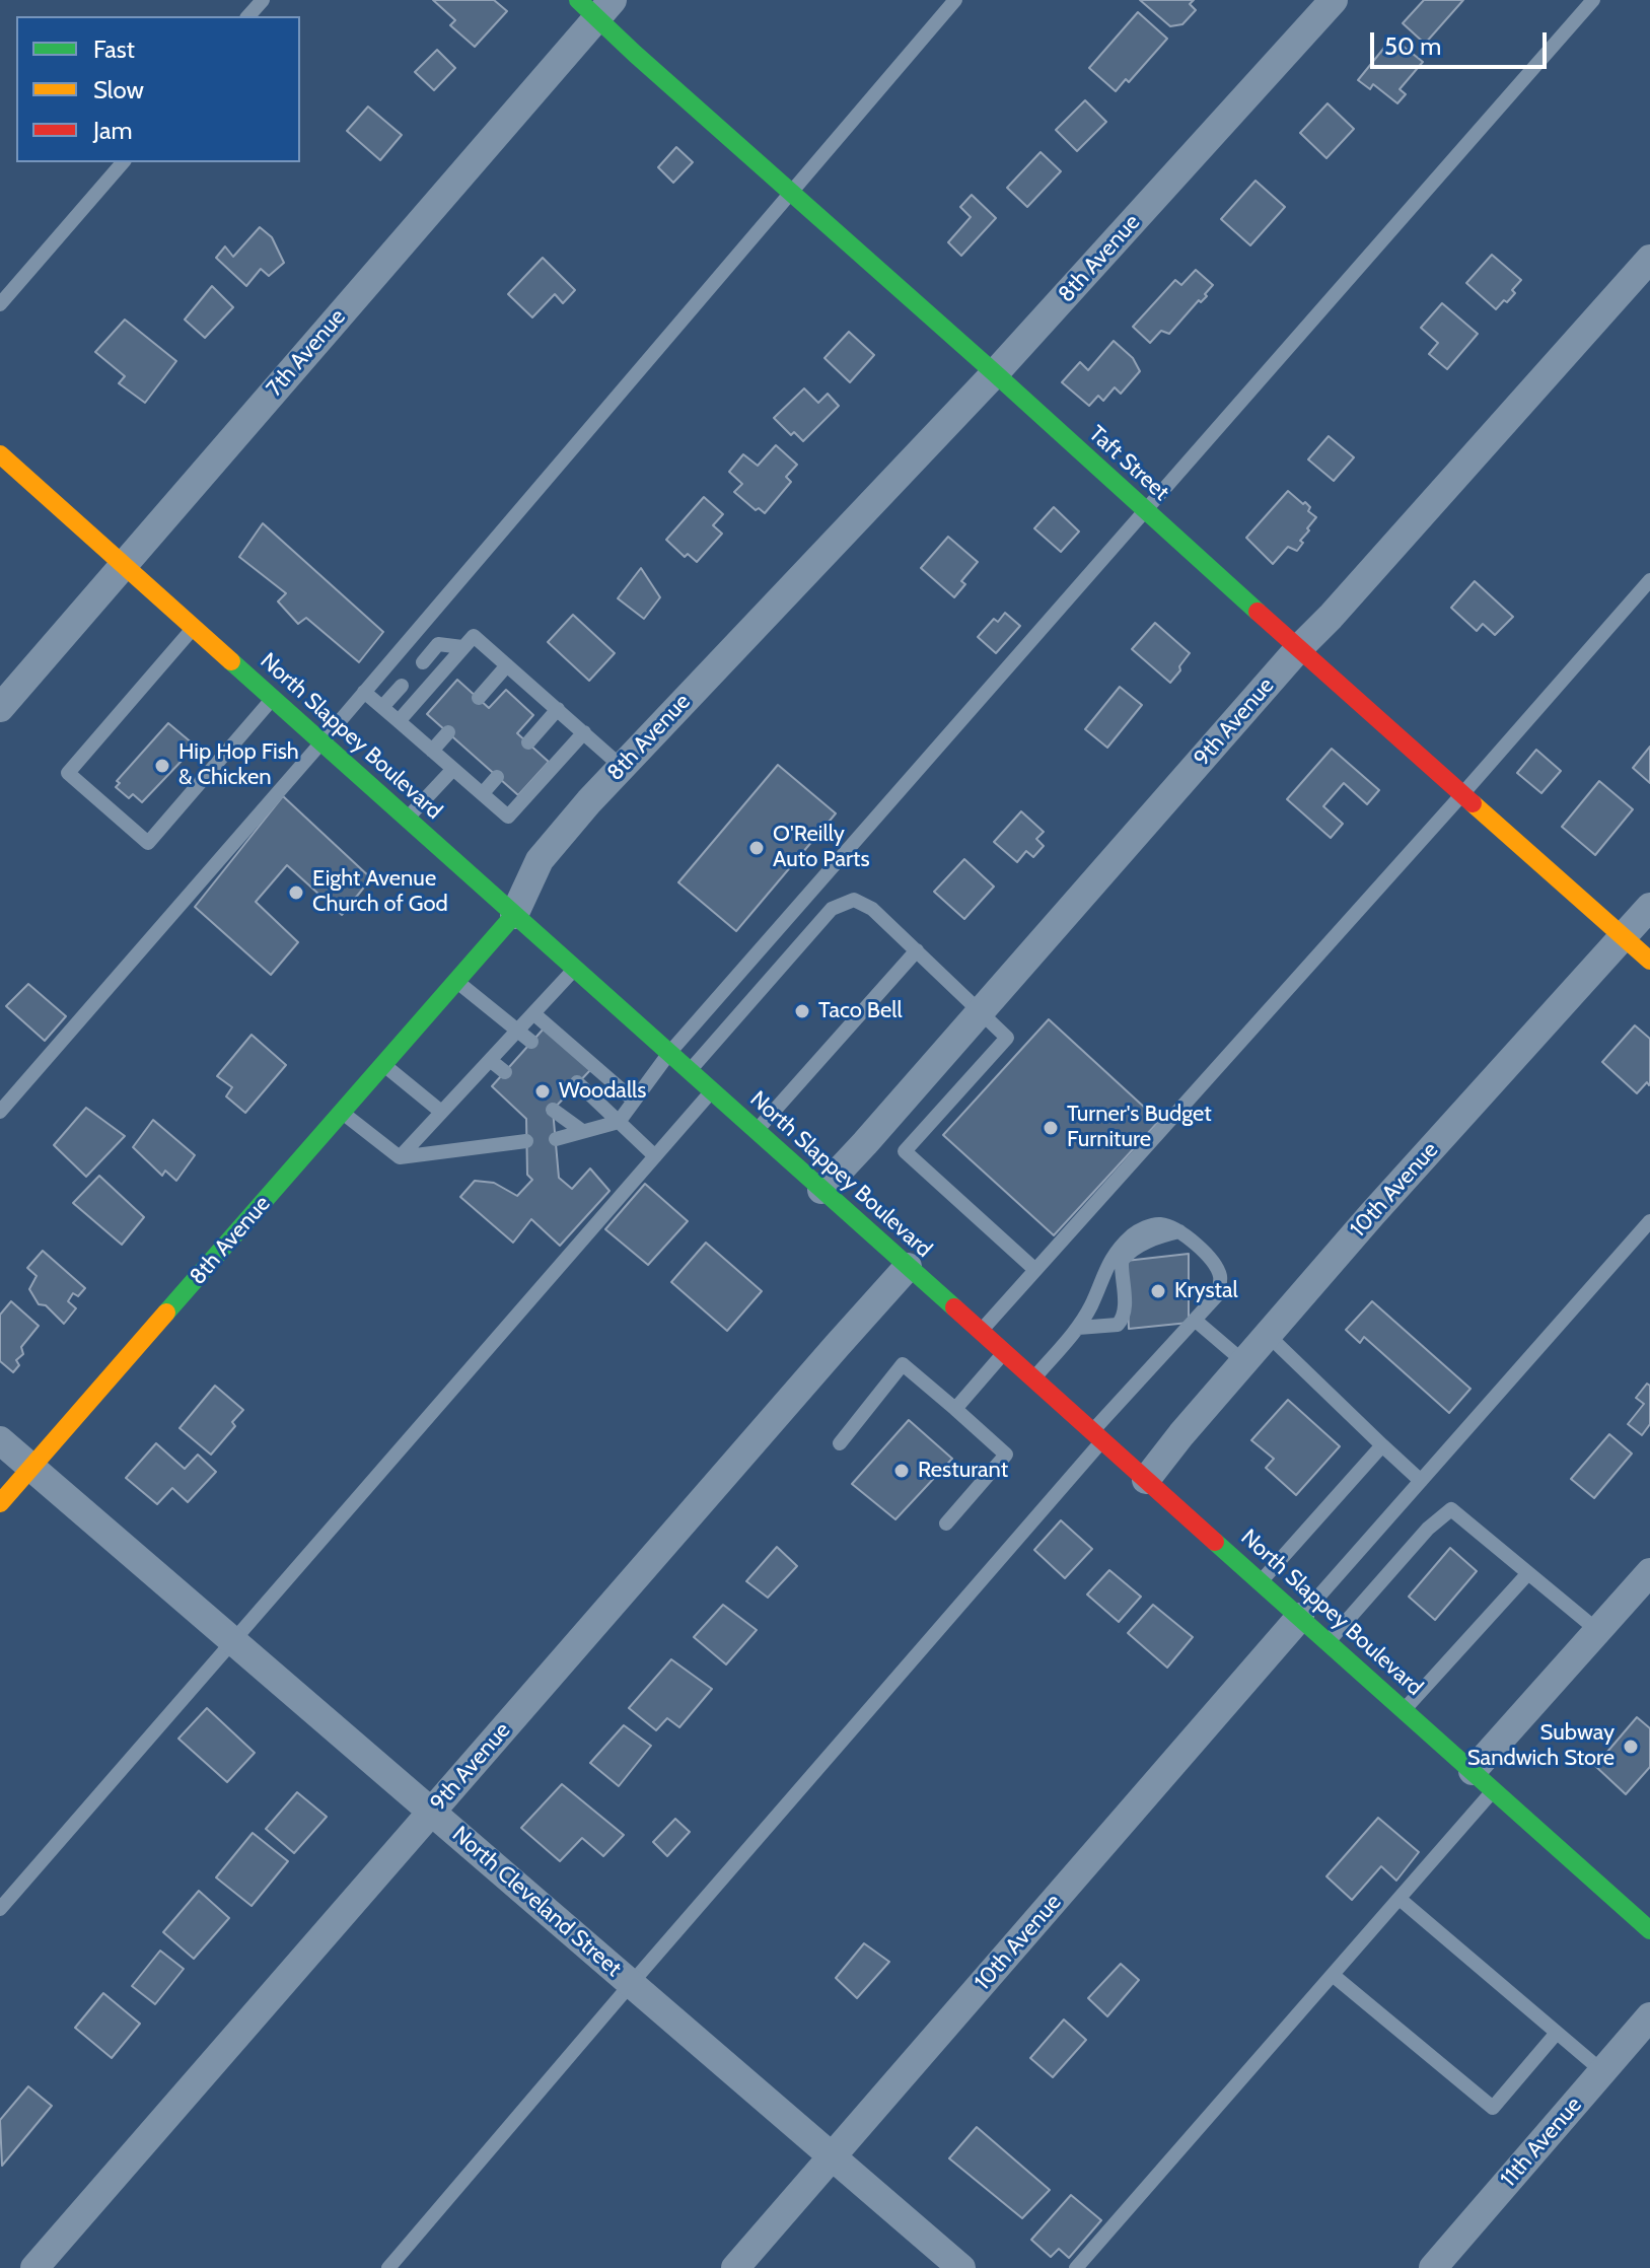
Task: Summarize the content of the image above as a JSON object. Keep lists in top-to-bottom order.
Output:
{
  "streets": {
    "main road": ["8th Avenue", "Taft Street", "North Slappey Boulevard"],
    "street": [
      "7th Avenue",
      "9th Avenue",
      "10th Avenue",
      "North Cleveland Street",
      "11th Avenue"
    ]
  },
  "crossings": [
    ["8th Avenue", "Taft Street"],
    ["8th Avenue", "North Slappey Boulevard"],
    ["8th Avenue", "North Cleveland Street"],
    ["7th Avenue", "Taft Street"],
    ["7th Avenue", "North Slappey Boulevard"],
    ["Taft Street", "9th Avenue"],
    ["Taft Street", "10th Avenue"],
    ["9th Avenue", "North Slappey Boulevard"],
    ["9th Avenue", "North Cleveland Street"],
    ["North Slappey Boulevard", "10th Avenue"],
    ["10th Avenue", "North Cleveland Street"]
  ],
  "places": [
    "Hip Hop Fish & Chicken",
    "O'Reilly Auto Parts",
    "Eight Avenue Church of God",
    "Taco Bell",
    "Woodalls",
    "Turner's Budget Furniture",
    "Krystal",
    "Resturant",
    "Subway Sandwich Store"
  ],
  "legend": ["Fast", "Slow", "Jam"],
  "scale_bar": "50 m"
}
